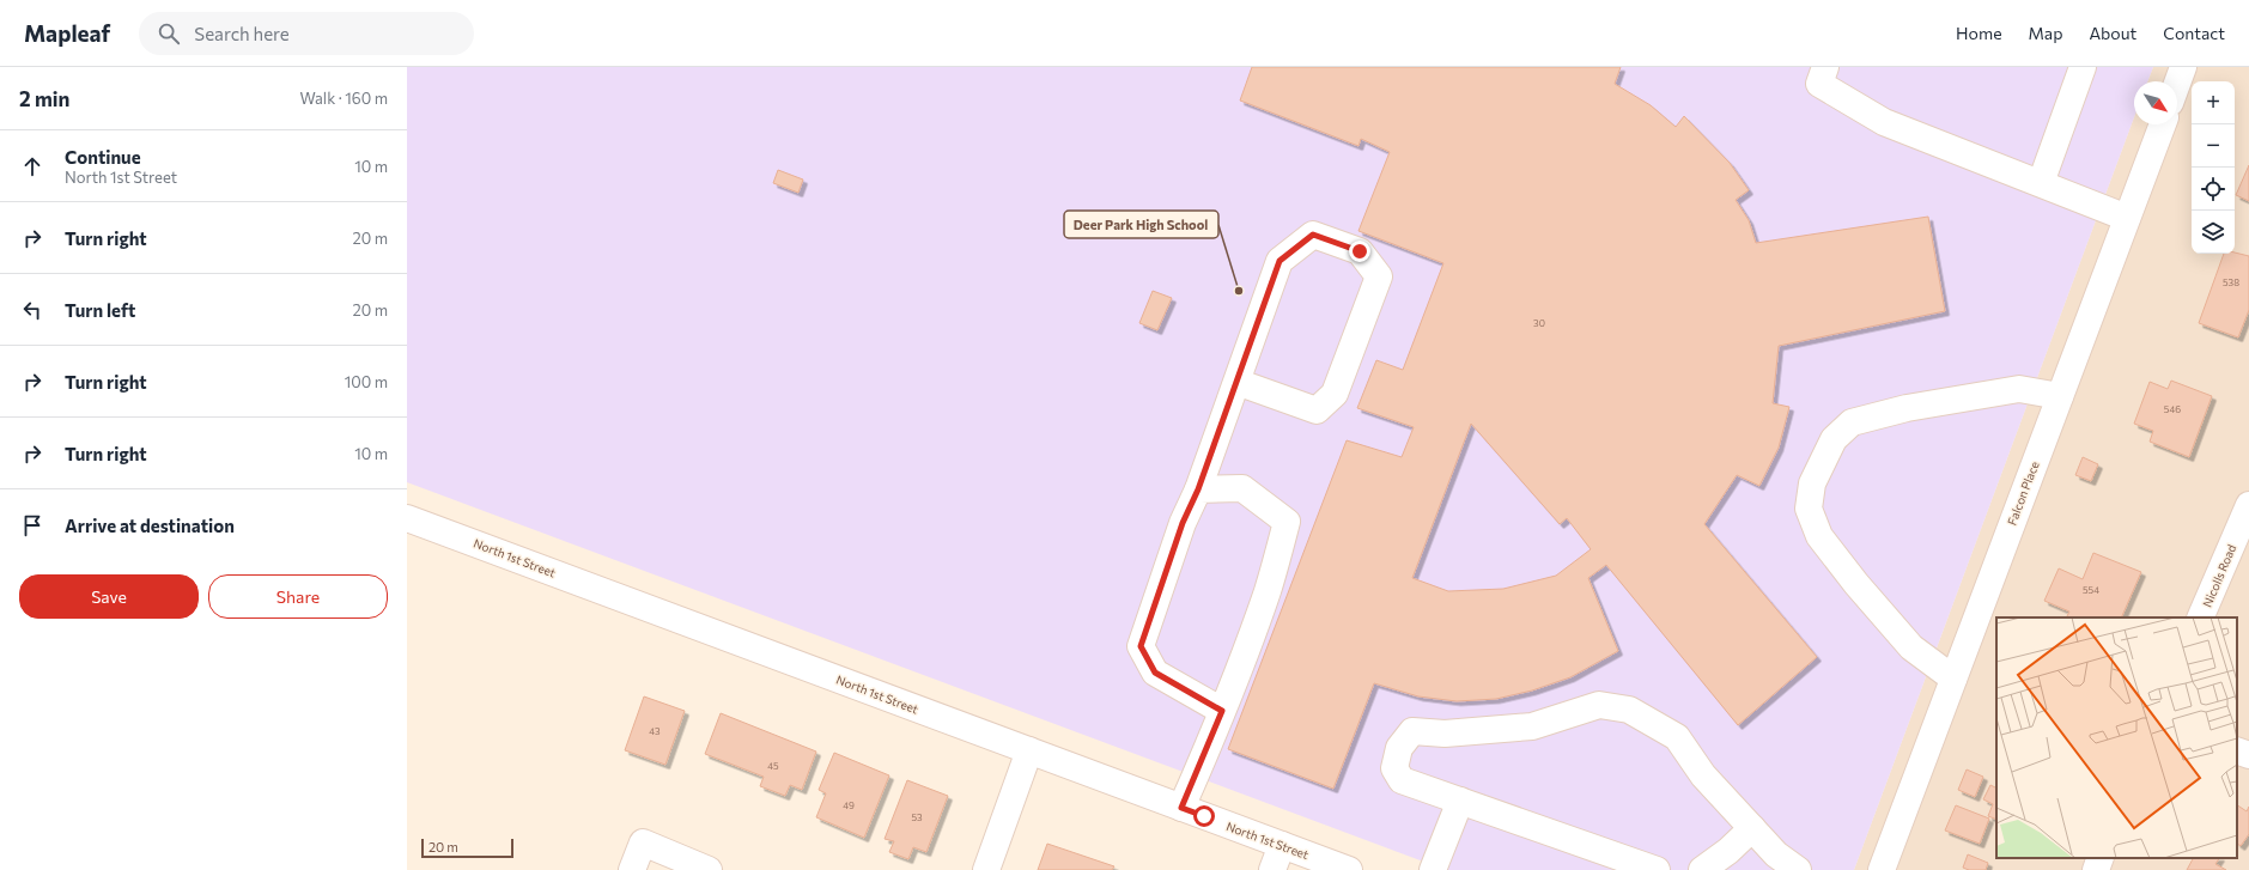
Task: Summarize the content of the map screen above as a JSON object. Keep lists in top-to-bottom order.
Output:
{
  "streets": {
    "street": ["Falcon Place", "North 1st Street", "Nicolls Road"]
  },
  "places": ["Deer Park High School"],
  "house_numbers": [
    "538",
    "30",
    "546",
    "554",
    "43",
    "45",
    "49",
    "53"
  ],
  "scale_bar": "20 m",
  "north": "bottom right",
  "page": {
    "header": "Mapleaf",
    "search": "Search here",
    "nav": [
      "Home",
      "Map",
      "About",
      "Contact"
    ],
    "heading": ["2 min", "Walk · 160 m"],
    "map_buttons": ["+", "−"],
    "list": [
      ["Continue", "North 1st Street", "10 m"],
      ["Turn right", "20 m"],
      ["Turn left", "20 m"],
      ["Turn right", "100 m"],
      ["Turn right", "10 m"],
      "Arrive at destination"
    ],
    "buttons": ["Save", "Share"],
    "scale": "20 m"
  }
}
